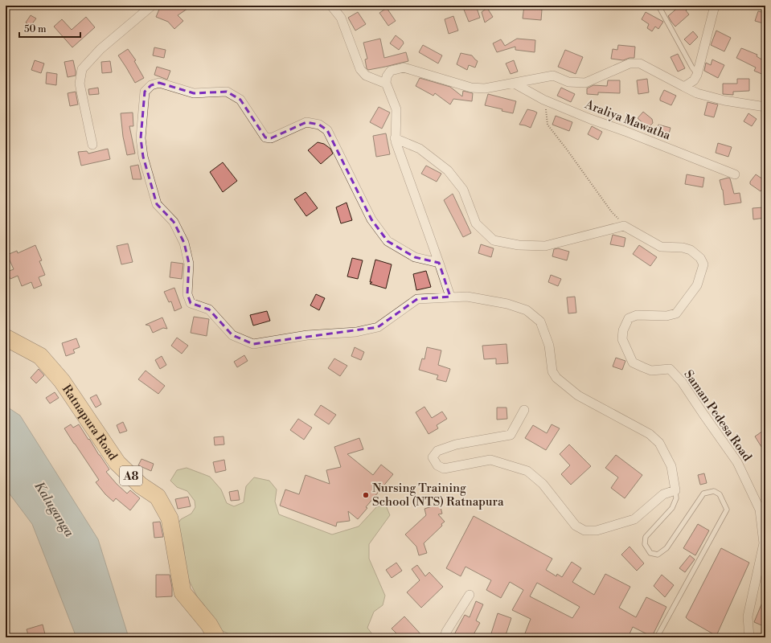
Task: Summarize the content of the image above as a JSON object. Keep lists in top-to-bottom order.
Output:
{
  "streets": {
    "highway": ["Ratnapura Road", "A8"],
    "street": ["Araliya Mawatha", "Saman Pedesa Road"]
  },
  "water": ["Kaluganga"],
  "places": ["Nursing Training School (NTS) Ratnapura"],
  "scale_bar": "50 m"
}
